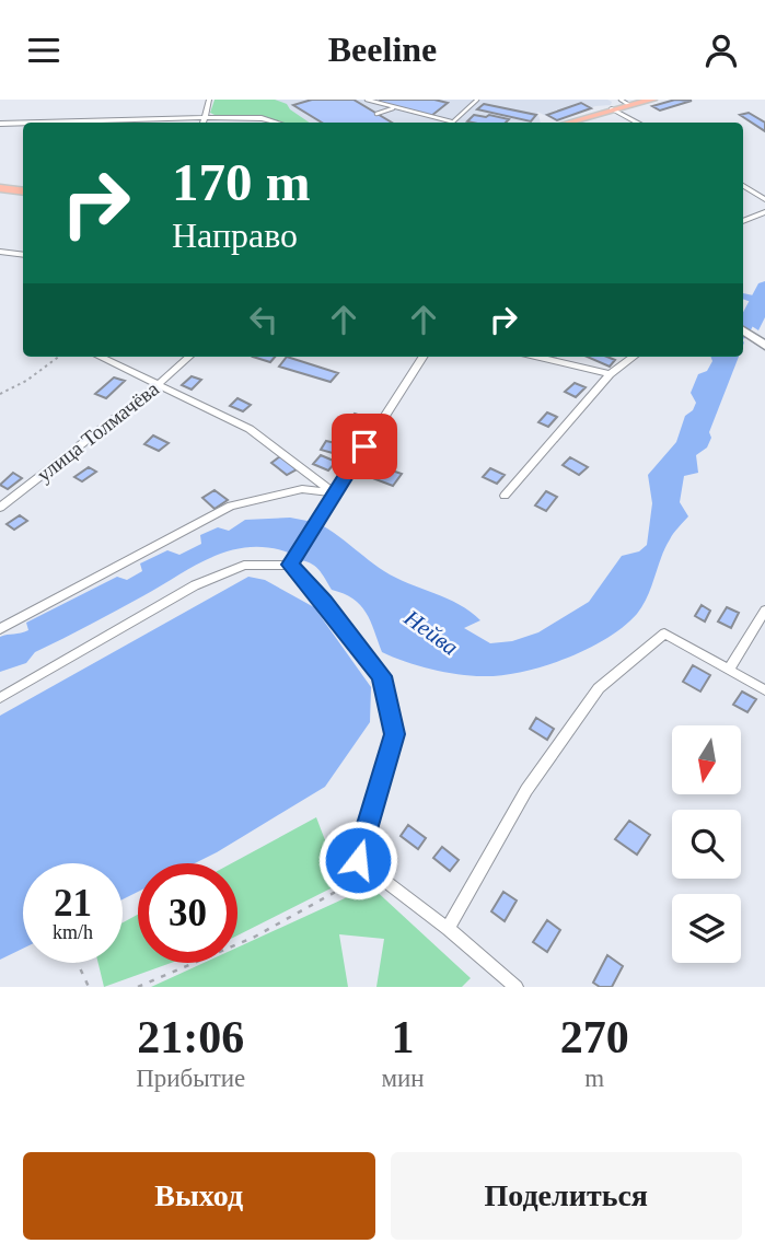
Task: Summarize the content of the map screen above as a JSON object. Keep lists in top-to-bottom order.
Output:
{
  "streets": {
    "street": ["улица Толмачёва"]
  },
  "water": ["Нейва"],
  "north": "bottom",
  "page": {
    "header": "Beeline",
    "turn": ["170 m", "Направо"],
    "speed": "21 km/h",
    "limit": "30",
    "eta": [
      "21:06",
      "Прибытие",
      "1",
      "мин",
      "270",
      "m"
    ],
    "buttons": ["Выход", "Поделиться"]
  }
}
